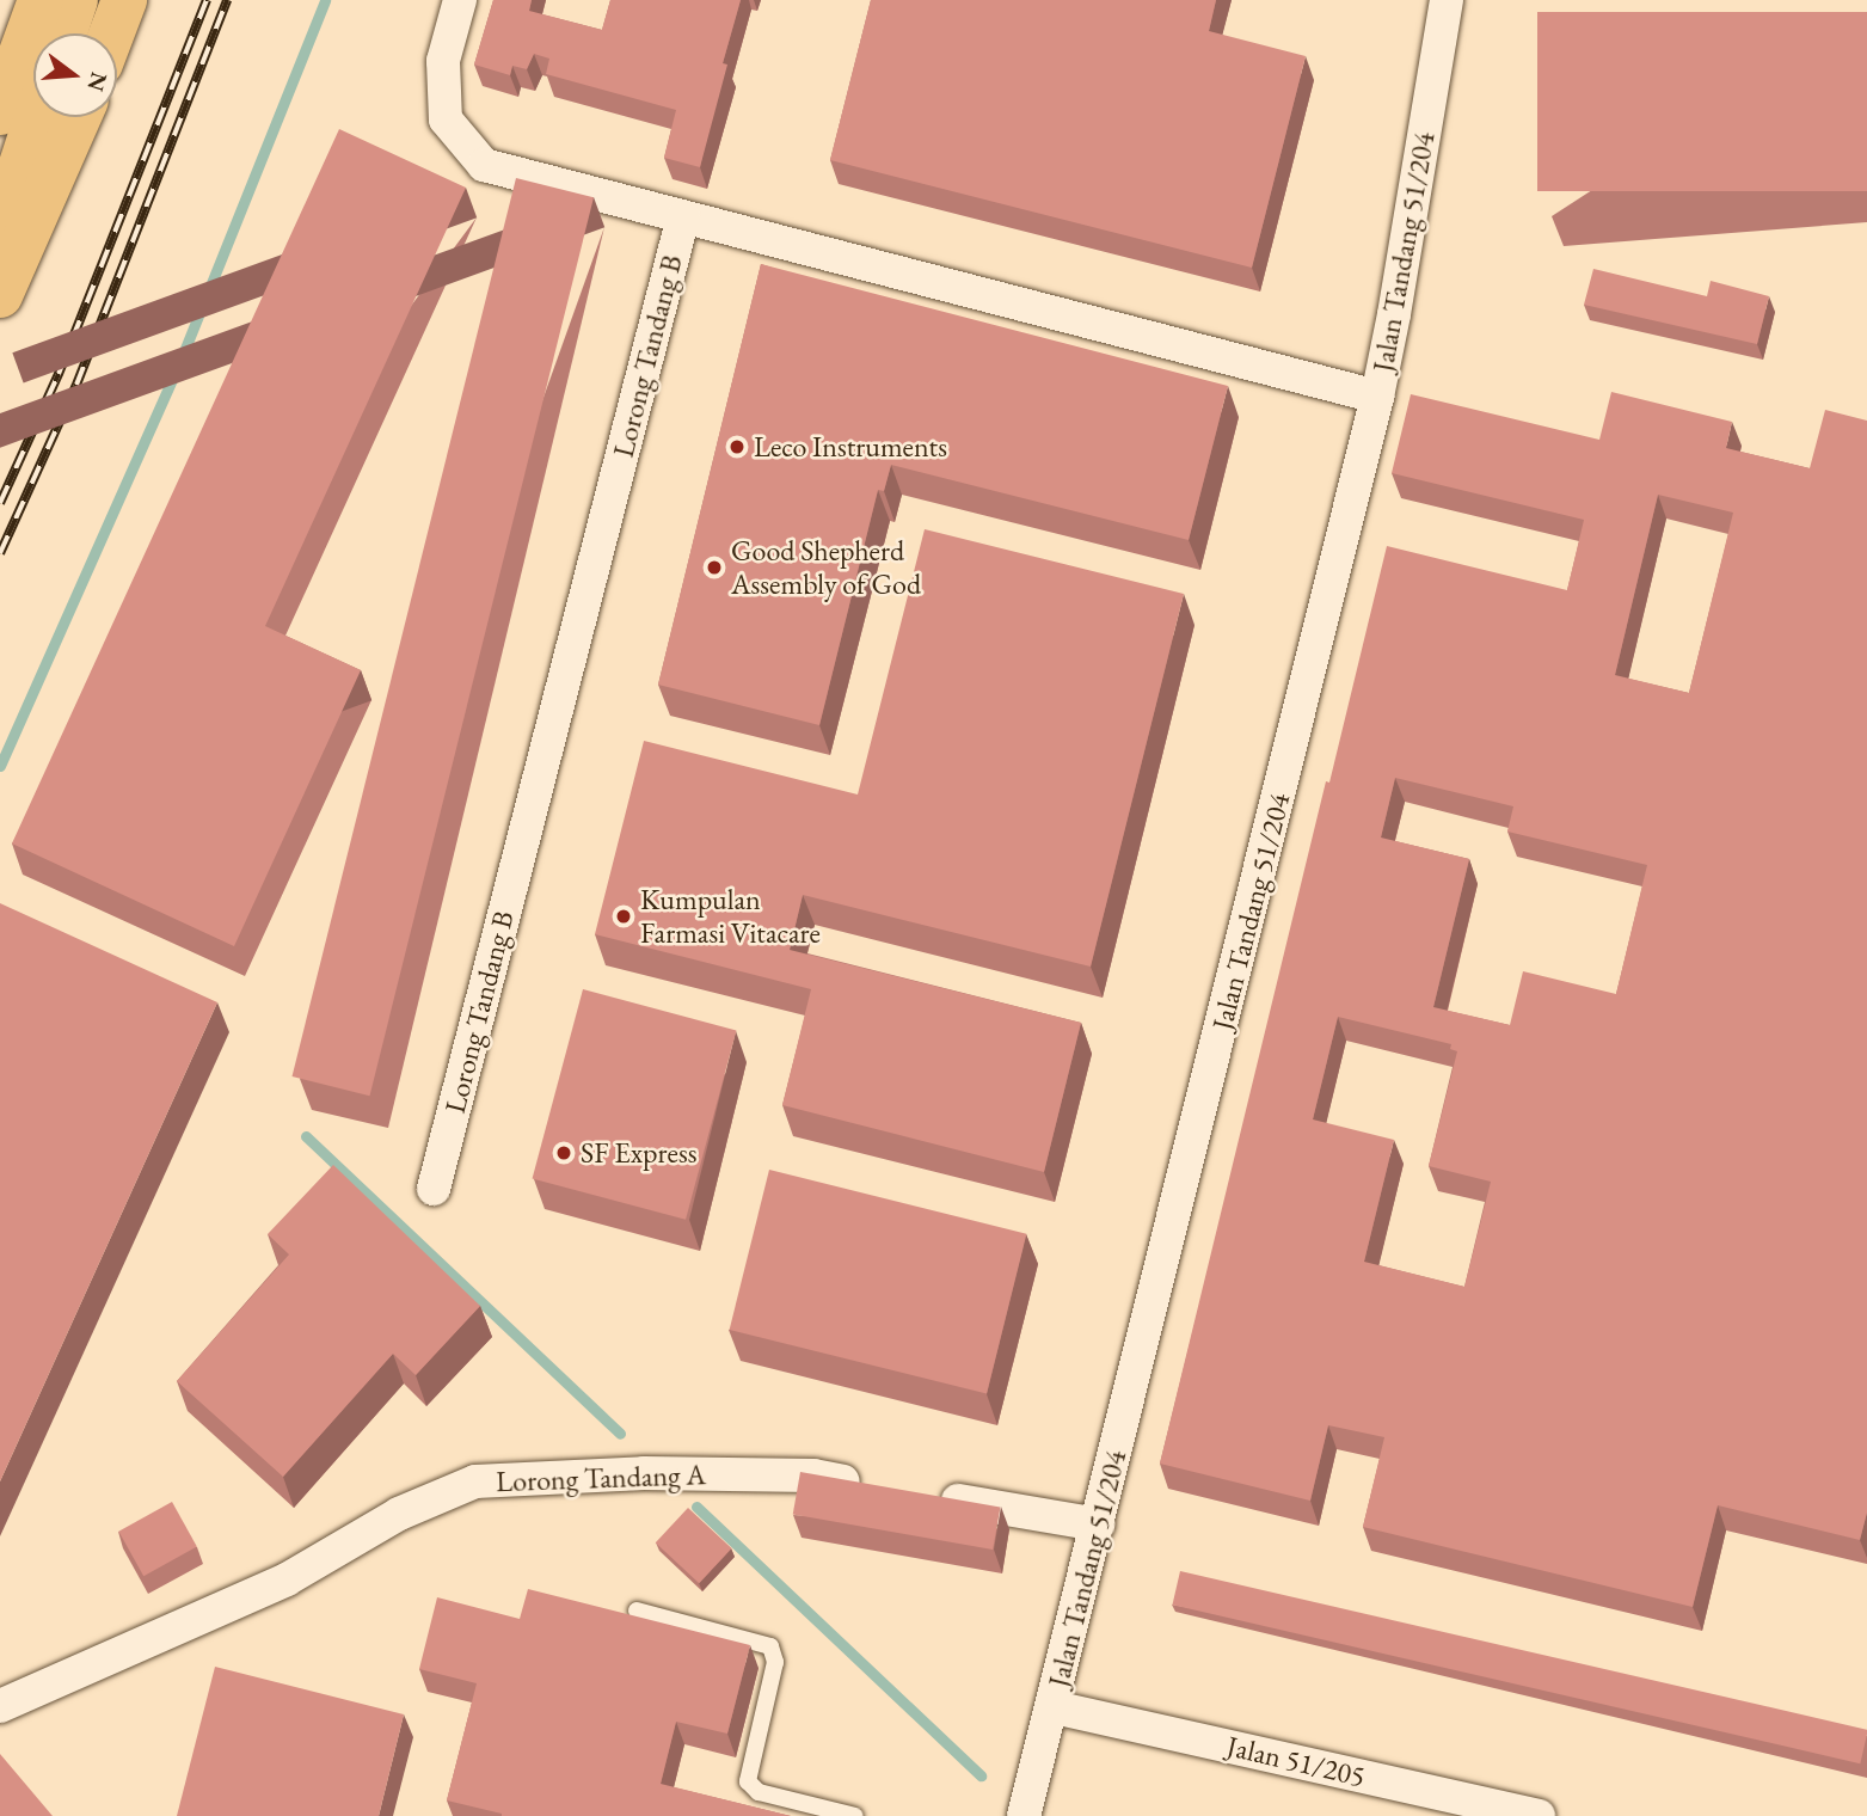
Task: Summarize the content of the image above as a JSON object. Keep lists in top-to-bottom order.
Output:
{
  "streets": {
    "street": [
      "Jalan Tandang 51/204",
      "Lorong Tandang B",
      "Lorong Tandang A",
      "Jalan 51/205"
    ]
  },
  "crossings": [
    ["Jalan Tandang 51/204", "Lorong Tandang B"],
    ["Jalan Tandang 51/204", "Jalan 51/205"]
  ],
  "places": [
    "Leco Instruments",
    "Good Shepherd Assembly of God",
    "Kumpulan Farmasi Vitacare",
    "SF Express"
  ],
  "north": "right"
}
